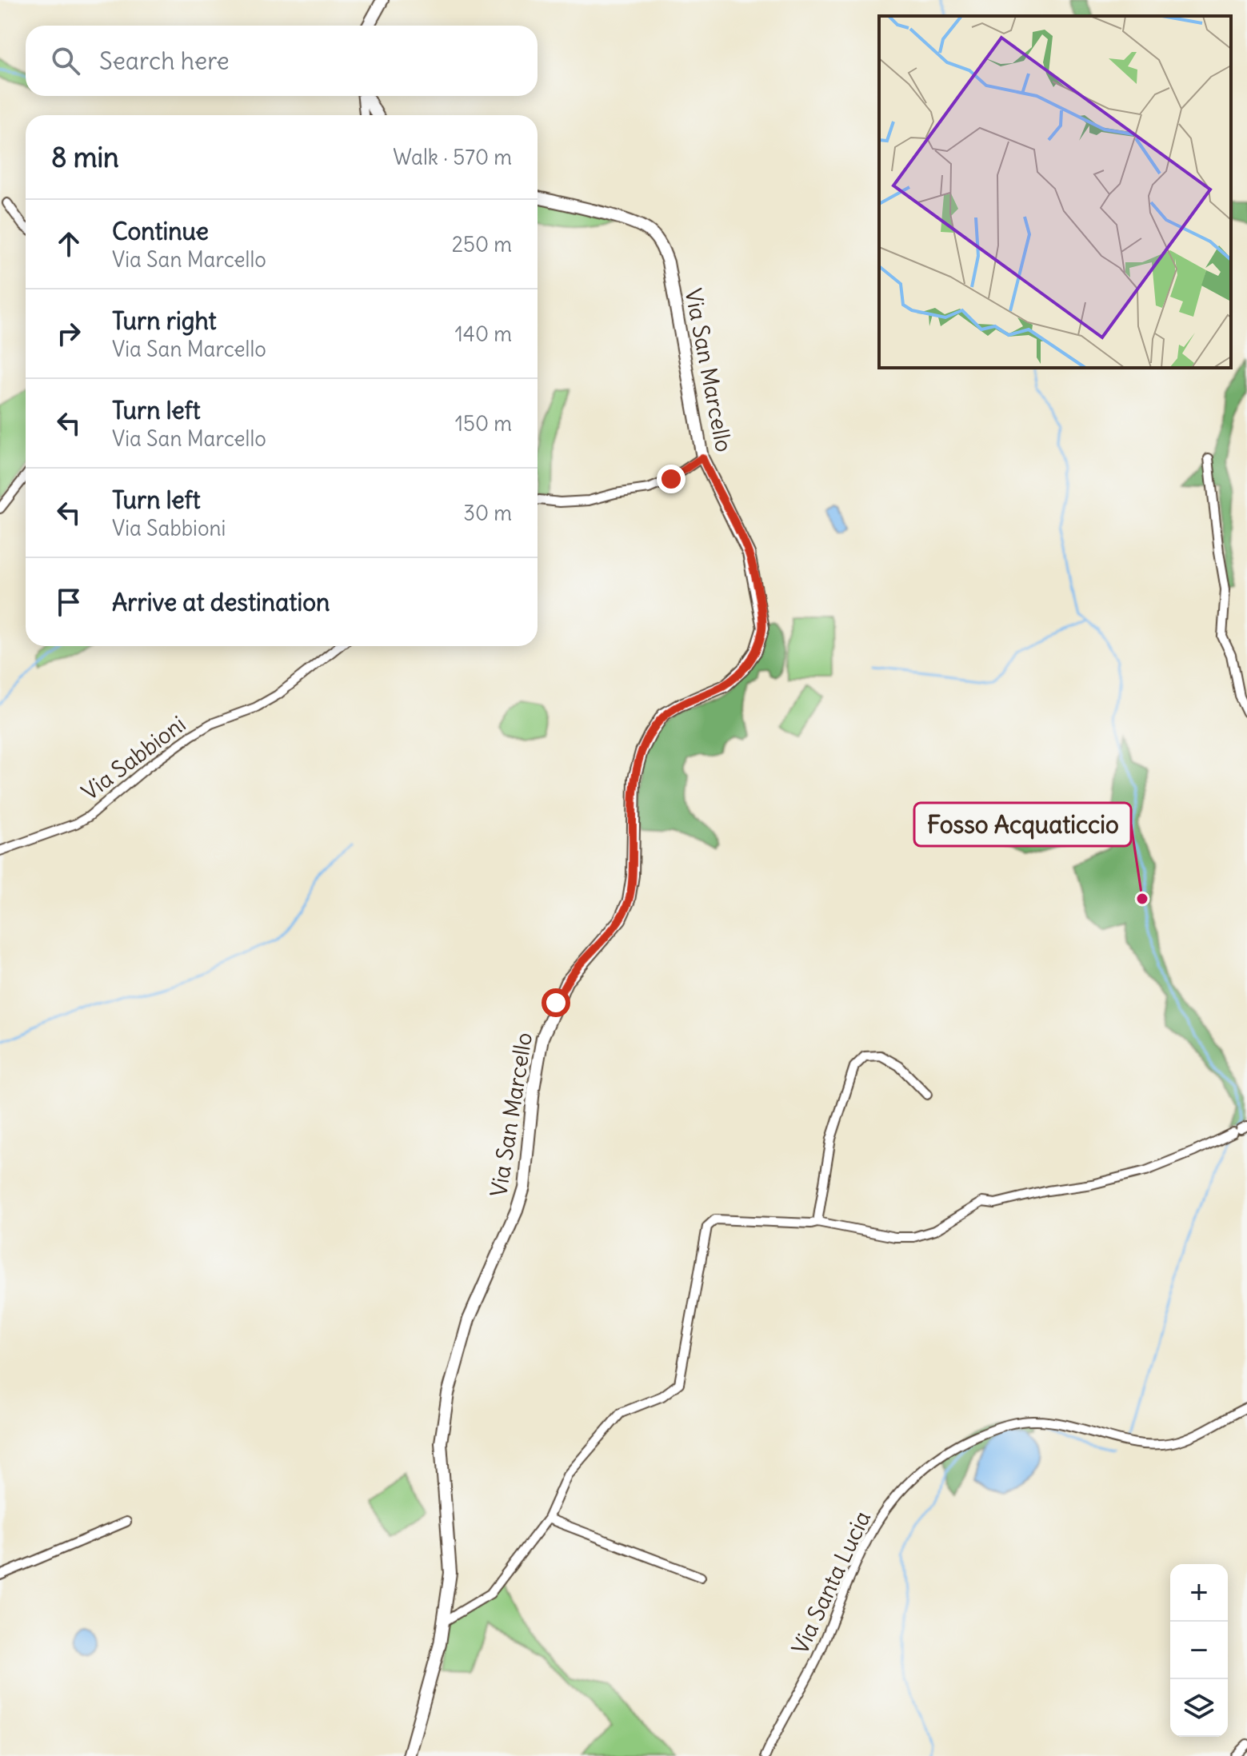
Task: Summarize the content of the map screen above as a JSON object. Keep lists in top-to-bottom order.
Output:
{
  "streets": {
    "main road": ["Via San Marcello"],
    "street": ["Via Sabbioni", "Via Santa Lucia"]
  },
  "places": ["Fosso Acquaticcio"],
  "page": {
    "search": "Search here",
    "heading": ["8 min", "Walk · 570 m"],
    "list": [
      ["Continue", "Via San Marcello", "250 m"],
      ["Turn right", "Via San Marcello", "140 m"],
      ["Turn left", "Via San Marcello", "150 m"],
      ["Turn left", "Via Sabbioni", "30 m"],
      "Arrive at destination"
    ],
    "map_buttons": ["+", "−"]
  }
}
